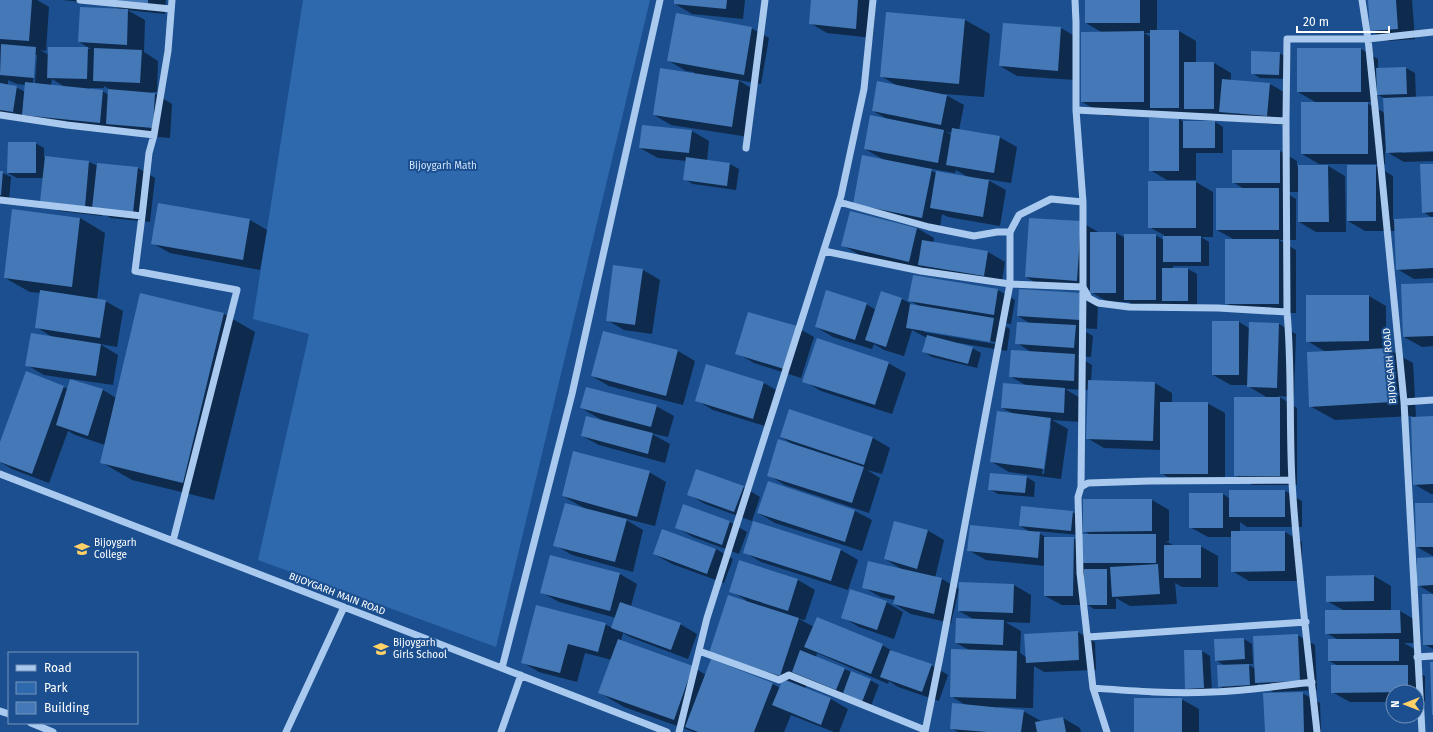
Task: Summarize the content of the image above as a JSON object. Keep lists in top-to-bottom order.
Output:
{
  "streets": {
    "street": ["BIJOYGARH ROAD", "BIJOYGARH MAIN ROAD"]
  },
  "parks": ["Bijoygarh Math"],
  "places": {
    "school or university": ["Bijoygarh College", "Bijoygarh Girls School"]
  },
  "legend": ["Road", "Park", "Building"],
  "scale_bar": "20 m",
  "north": "left"
}
